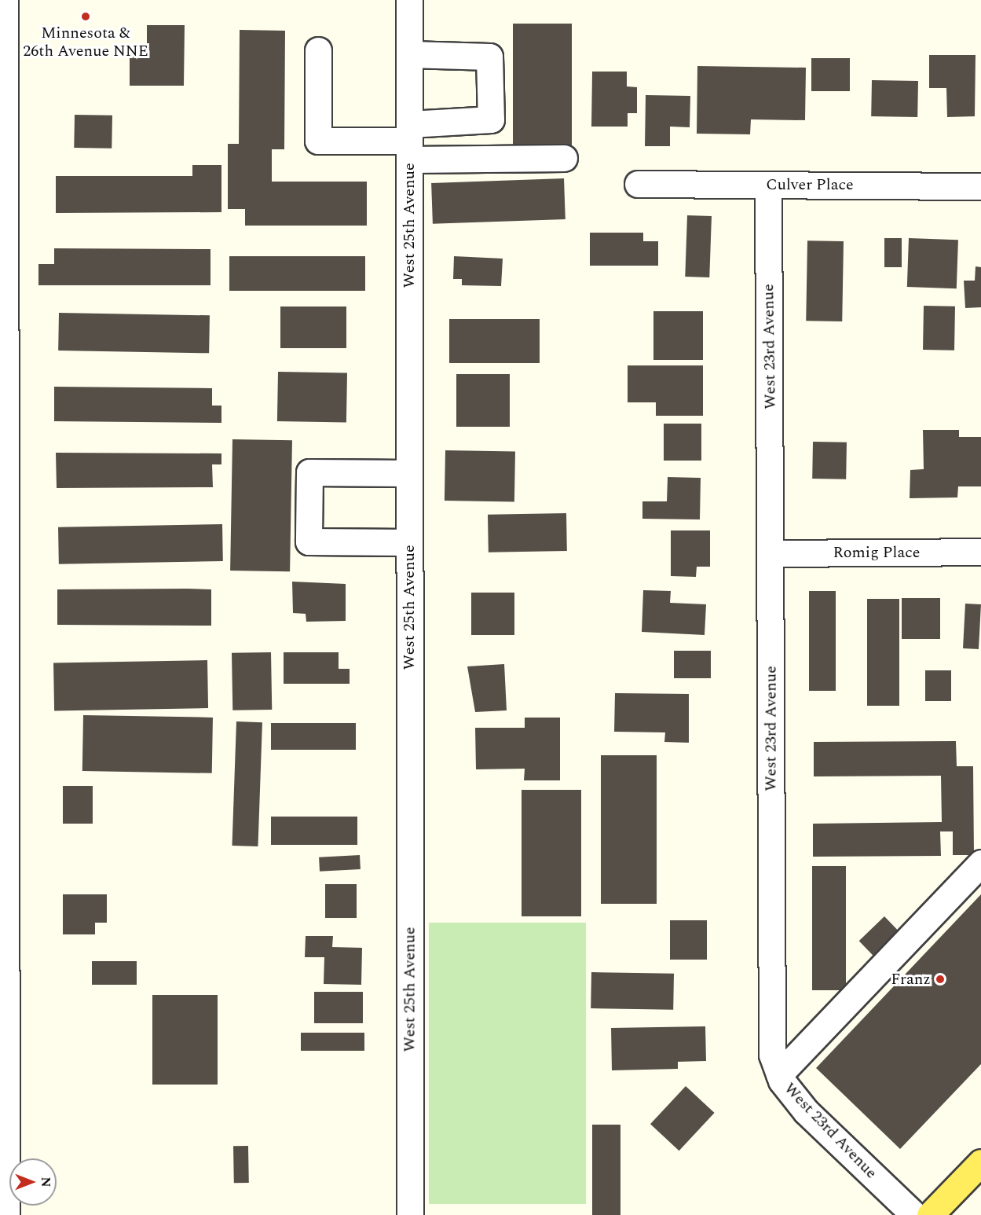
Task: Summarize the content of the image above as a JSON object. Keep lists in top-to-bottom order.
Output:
{
  "streets": {
    "street": [
      "Culver Place",
      "West 25th Avenue",
      "West 23rd Avenue",
      "Romig Place"
    ]
  },
  "crossings": [
    ["Culver Place", "West 23rd Avenue"],
    ["West 23rd Avenue", "Romig Place"]
  ],
  "places": ["Minnesota & 26th Avenue NNE", "Franz"],
  "north": "right"
}
